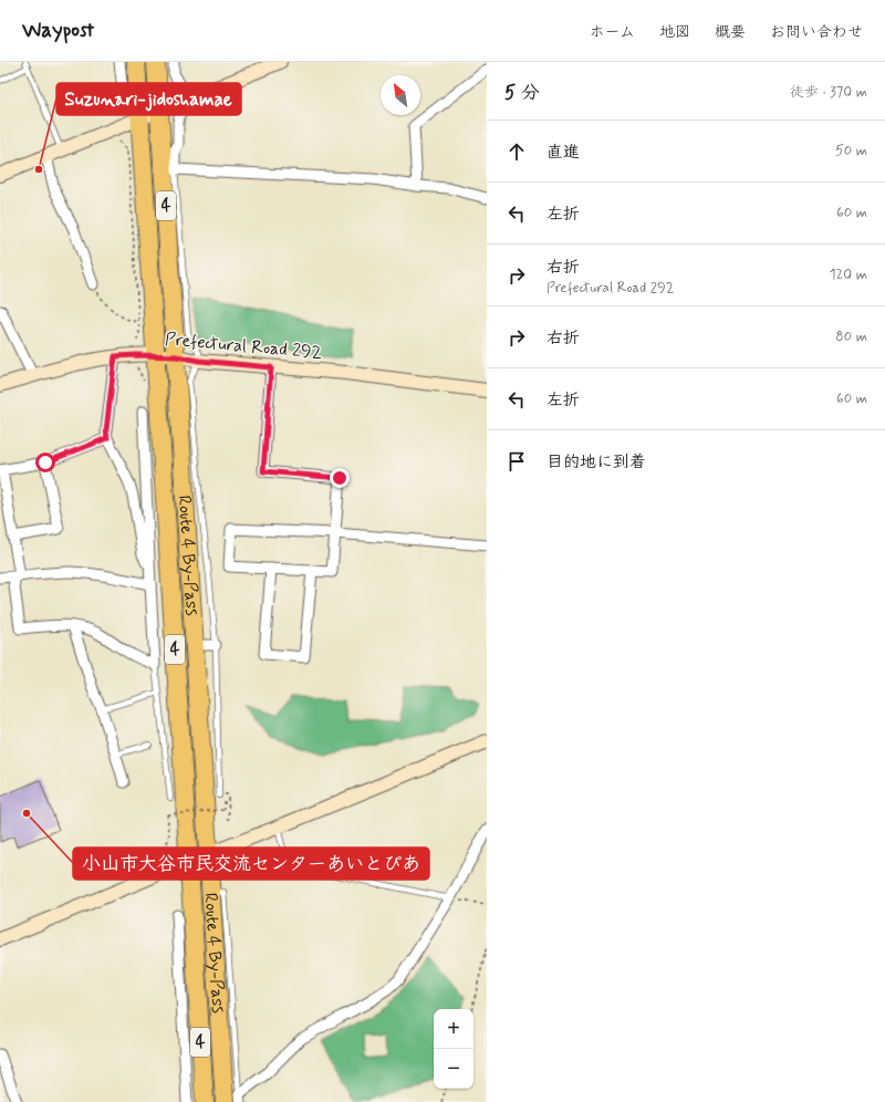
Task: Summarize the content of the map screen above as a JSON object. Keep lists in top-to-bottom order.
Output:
{
  "streets": {
    "highway": ["4", "Route 4 By-Pass"],
    "street": ["Prefectural Road 292"]
  },
  "crossings": [
    ["Prefectural Road 292", "Route 4 By-Pass"]
  ],
  "places": ["Suzunari-jidoshamae", "小山市大谷市民交流センターあいとぴあ"],
  "north": "top left",
  "page": {
    "header": "Waypost",
    "nav": [
      "ホーム",
      "地図",
      "概要",
      "お問い合わせ"
    ],
    "heading": ["5 分", "徒歩 · 370 m"],
    "list": [
      ["直進", "50 m"],
      ["左折", "60 m"],
      ["右折", "Prefectural Road 292", "120 m"],
      ["右折", "80 m"],
      ["左折", "60 m"],
      "目的地に到着"
    ],
    "map_buttons": ["+", "−"]
  }
}
